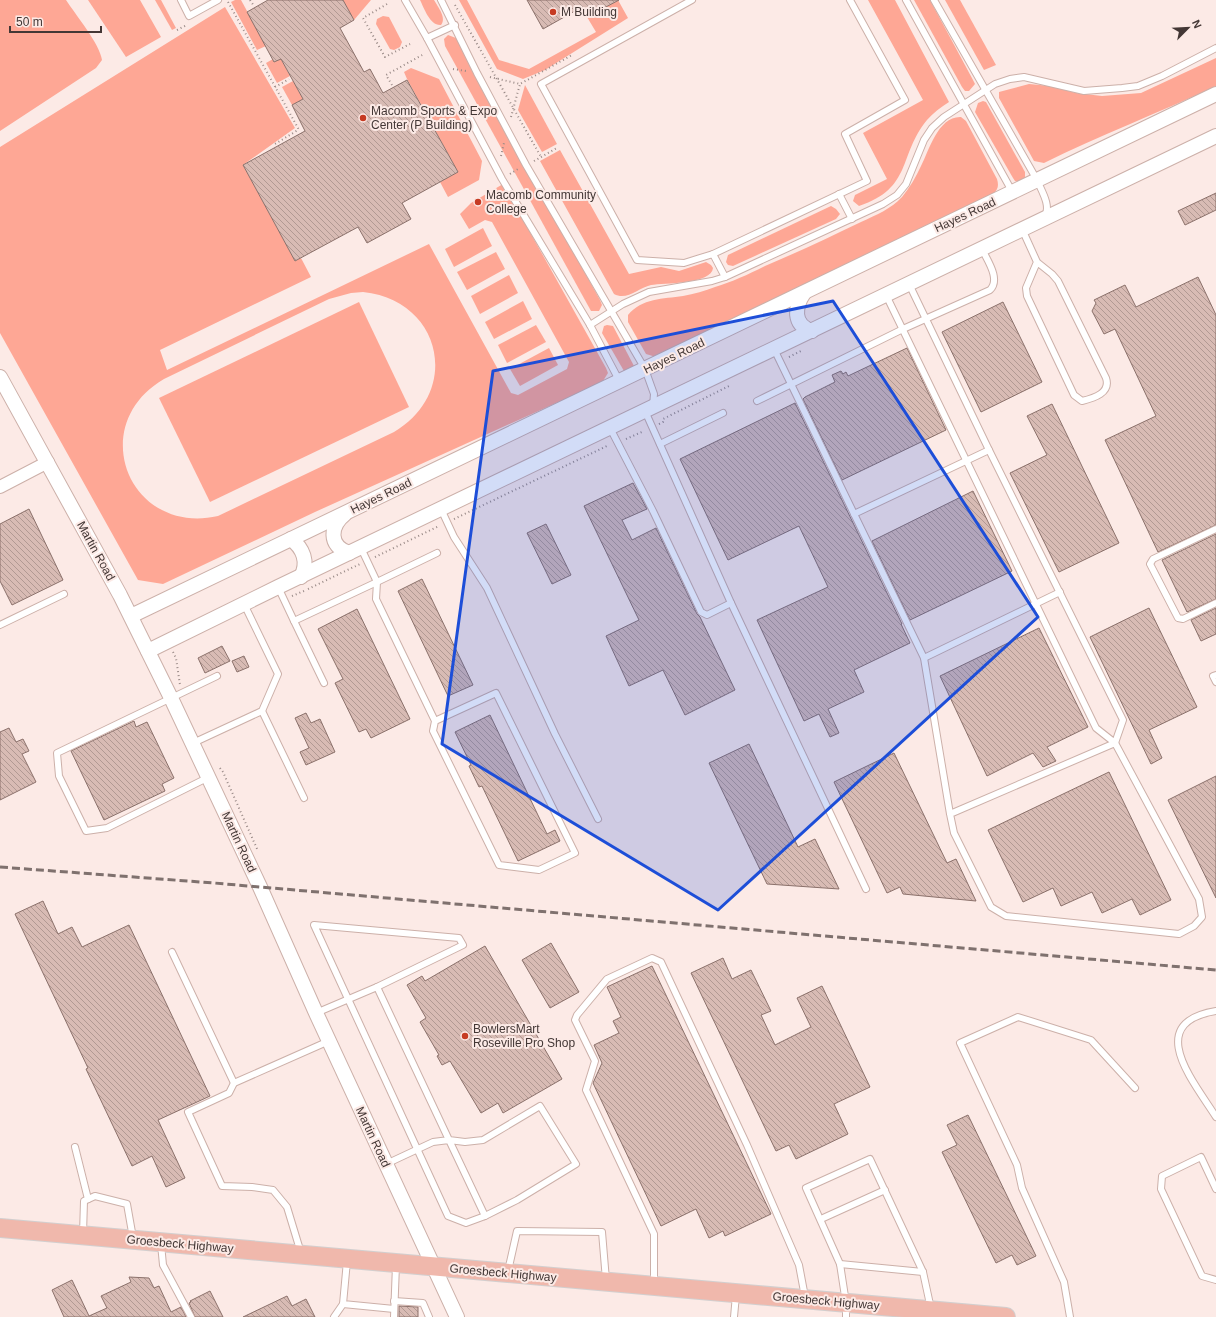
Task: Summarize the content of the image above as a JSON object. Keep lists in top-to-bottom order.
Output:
{
  "streets": {
    "main road": ["Groesbeck Highway"],
    "street": ["Hayes Road", "Martin Road"]
  },
  "crossings": [
    ["Hayes Road", "Martin Road"],
    ["Martin Road", "Groesbeck Highway"]
  ],
  "places": [
    "M Building",
    "Macomb Sports & Expo Center (P Building)",
    "Macomb Community College",
    "BowlersMart Roseville Pro Shop"
  ],
  "scale_bar": "50 m",
  "north": "top right"
}
